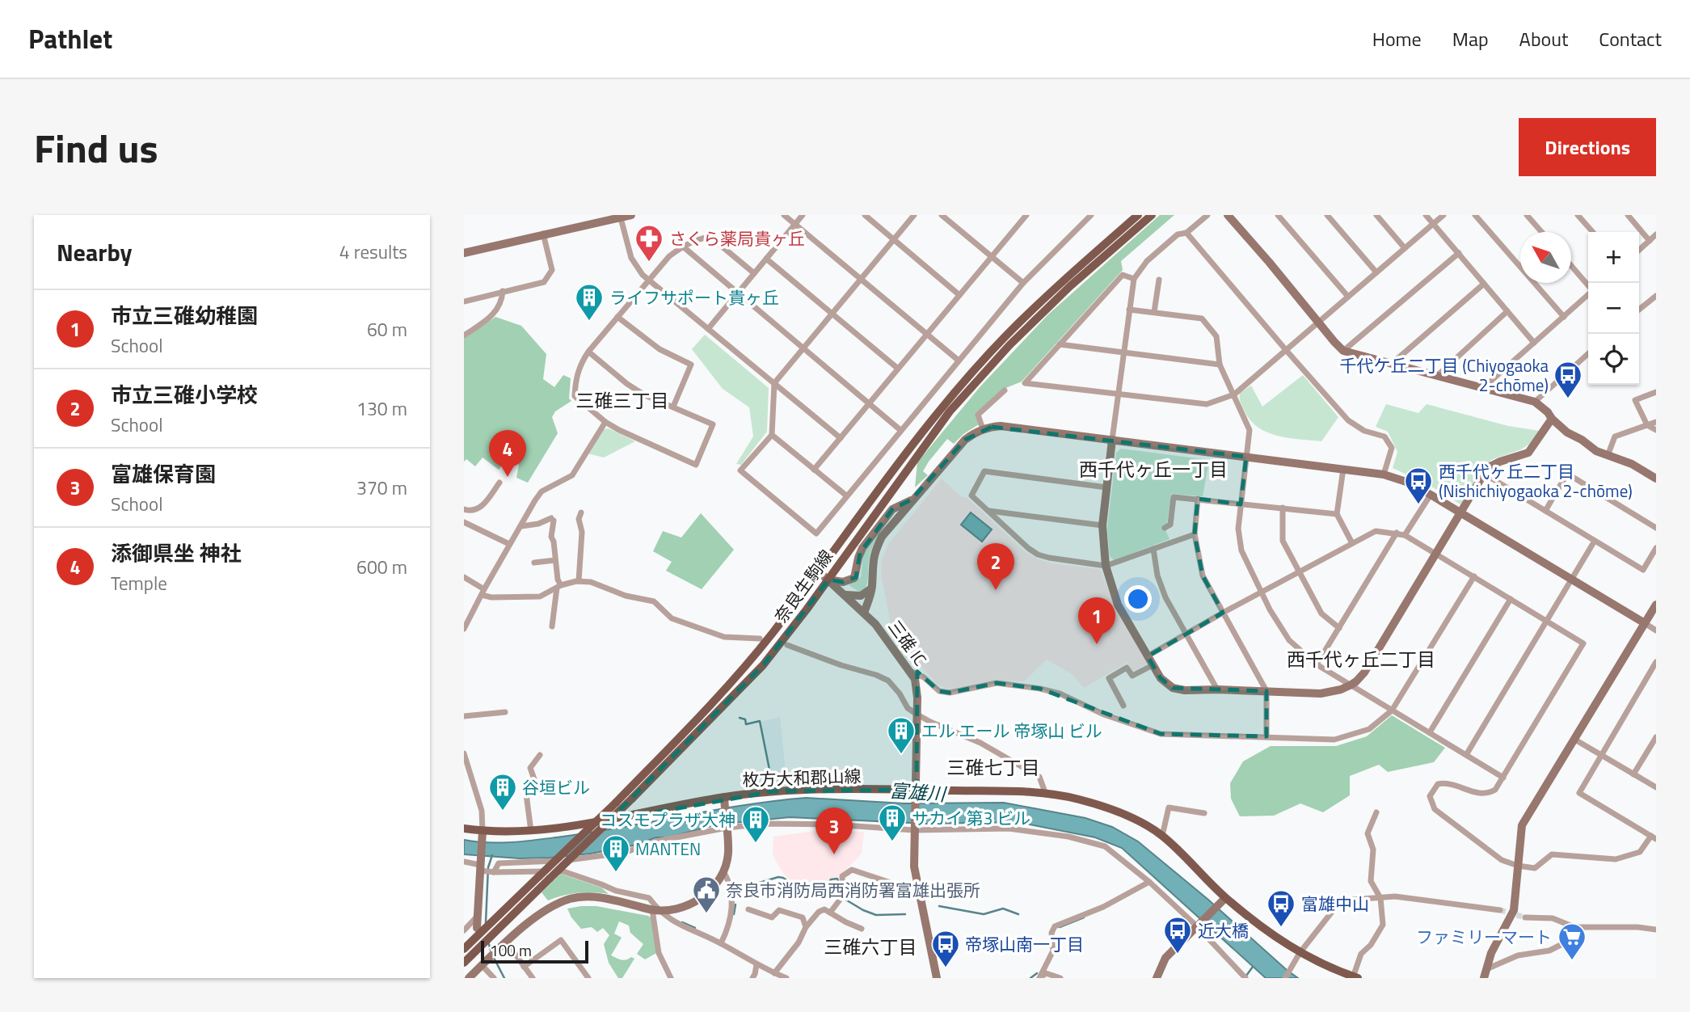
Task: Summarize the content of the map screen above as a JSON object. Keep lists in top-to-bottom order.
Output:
{
  "streets": {
    "main road": ["奈良生駒線", "枚方大和郡山線"],
    "street": ["三碓 IC"]
  },
  "crossings": [
    ["奈良生駒線", "三碓 IC"],
    ["三碓 IC", "枚方大和郡山線"]
  ],
  "districts": [
    "三碓三丁目",
    "西千代ヶ丘一丁目",
    "西千代ヶ丘二丁目",
    "三碓七丁目",
    "三碓六丁目"
  ],
  "water": ["富雄川"],
  "places": {
    "pharmacy": ["さくら薬局貴ヶ丘"],
    "building": [
      "ライフサポート貴ヶ丘",
      "エル エール 帝塚山 ビル",
      "谷垣ビル",
      "サカイ 第3 ビル",
      "コスモプラザ大神",
      "MANTEN"
    ],
    "bus stop": [
      "千代ケ丘二丁目 (Chiyogaoka 2-chōme)",
      "西千代ヶ丘二丁目 (Nishichiyogaoka 2-chōme)",
      "富雄中山",
      "近大橋",
      "帝塚山南一丁目"
    ],
    "public building": ["奈良市消防局西消防署富雄出張所"],
    "supermarket": ["ファミリーマート"]
  },
  "scale_bar": "100 m",
  "north": "top left",
  "page": {
    "header": "Pathlet",
    "nav": [
      "Home",
      "Map",
      "About",
      "Contact"
    ],
    "title": "Find us",
    "buttons": "Directions",
    "heading": ["Nearby", "4 results"],
    "map_buttons": ["+", "−"],
    "list": [
      {
        "mark": "1",
        "name": "市立三碓幼稚園",
        "note": "School",
        "value": "60 m"
      },
      {
        "mark": "2",
        "name": "市立三碓小学校",
        "note": "School",
        "value": "130 m"
      },
      {
        "mark": "3",
        "name": "富雄保育園",
        "note": "School",
        "value": "370 m"
      },
      {
        "mark": "4",
        "name": "添御県坐 神社",
        "note": "Temple",
        "value": "600 m"
      }
    ],
    "pins": [
      "4",
      "2",
      "1",
      "3"
    ],
    "scale": "100 m"
  }
}
